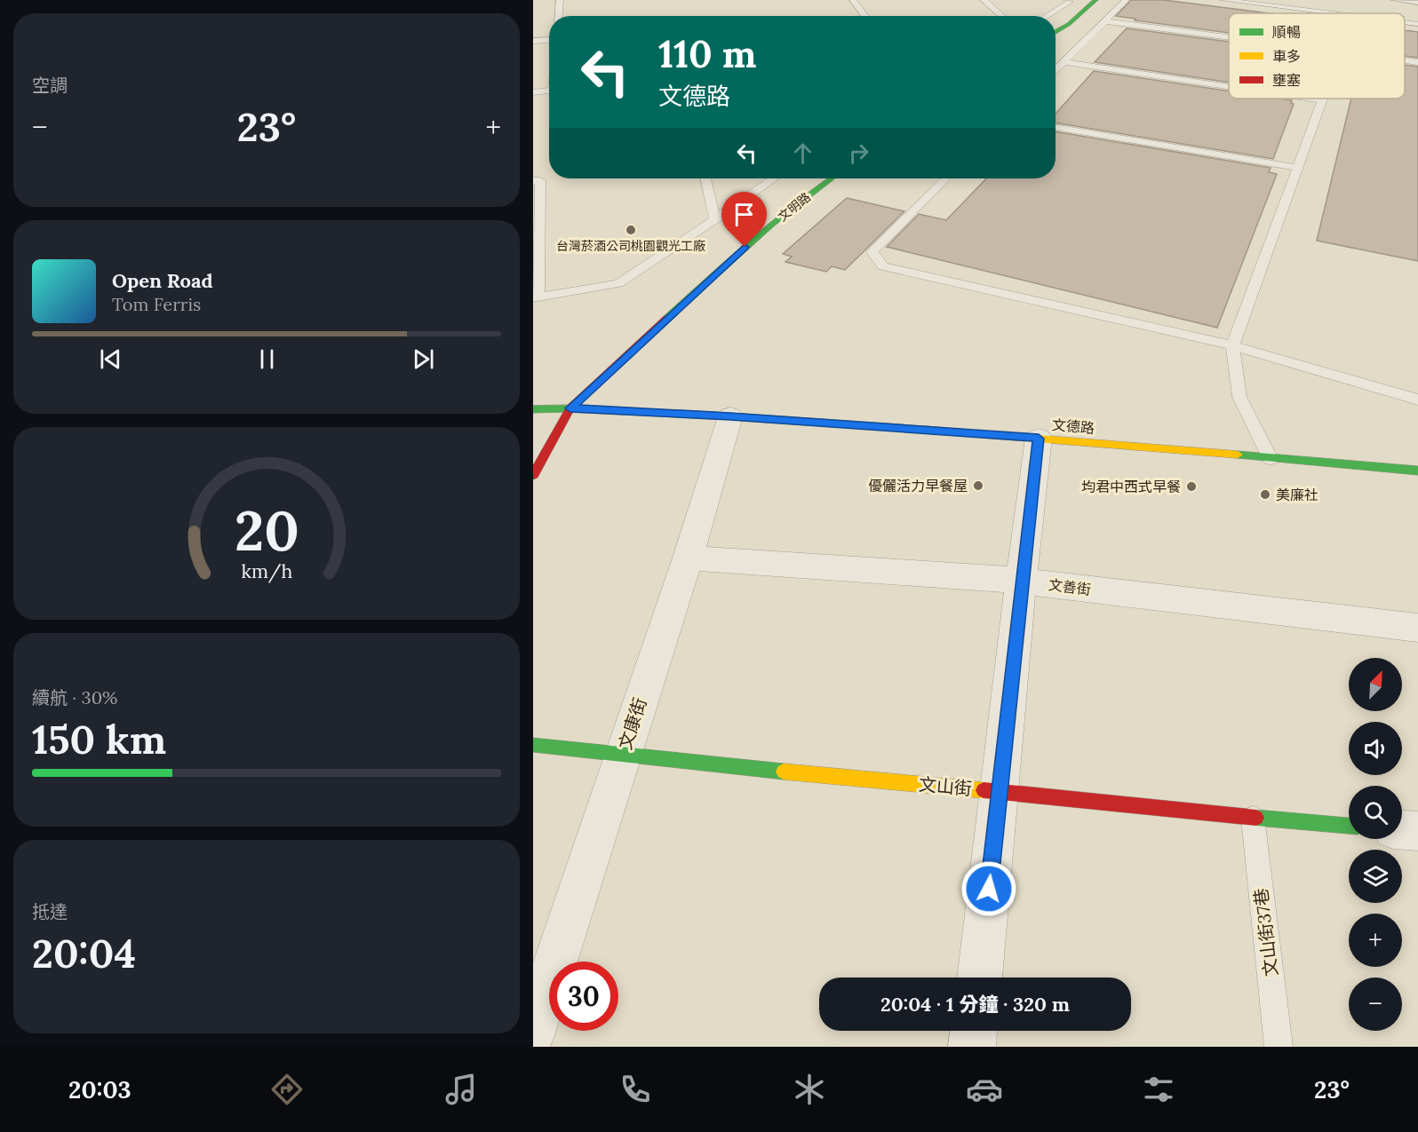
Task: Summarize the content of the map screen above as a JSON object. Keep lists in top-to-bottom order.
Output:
{
  "streets": {
    "street": [
      "文明路",
      "文德路",
      "文善街",
      "文康街",
      "文山街"
    ],
    "lane": ["文山街37巷"]
  },
  "crossings": [
    ["文明路", "文德路"],
    ["文德路", "文康街"],
    ["文善街", "文康街"],
    ["文康街", "文山街"],
    ["文山街", "文山街37巷"]
  ],
  "places": [
    "台灣菸酒公司桃園觀光工廠",
    "優儷活力早餐屋",
    "均君中西式早餐",
    "美廉社"
  ],
  "legend": ["順暢", "車多", "壅塞"],
  "north": "top right",
  "page": {
    "tile": [
      "空調",
      ["續航 · 30%", "150 km"],
      ["抵達", "20:04"]
    ],
    "turn": ["110 m", "文德路"],
    "heat": ["−", "23°", "+"],
    "song": ["Open Road", "Tom Ferris"],
    "map_buttons": ["+", "−"],
    "limit": "30",
    "trip": "20:04 · 1 分鐘 · 320 m",
    "tabs": ["20:03", "23°"],
    "gauge": ["20", "km/h"]
  }
}
